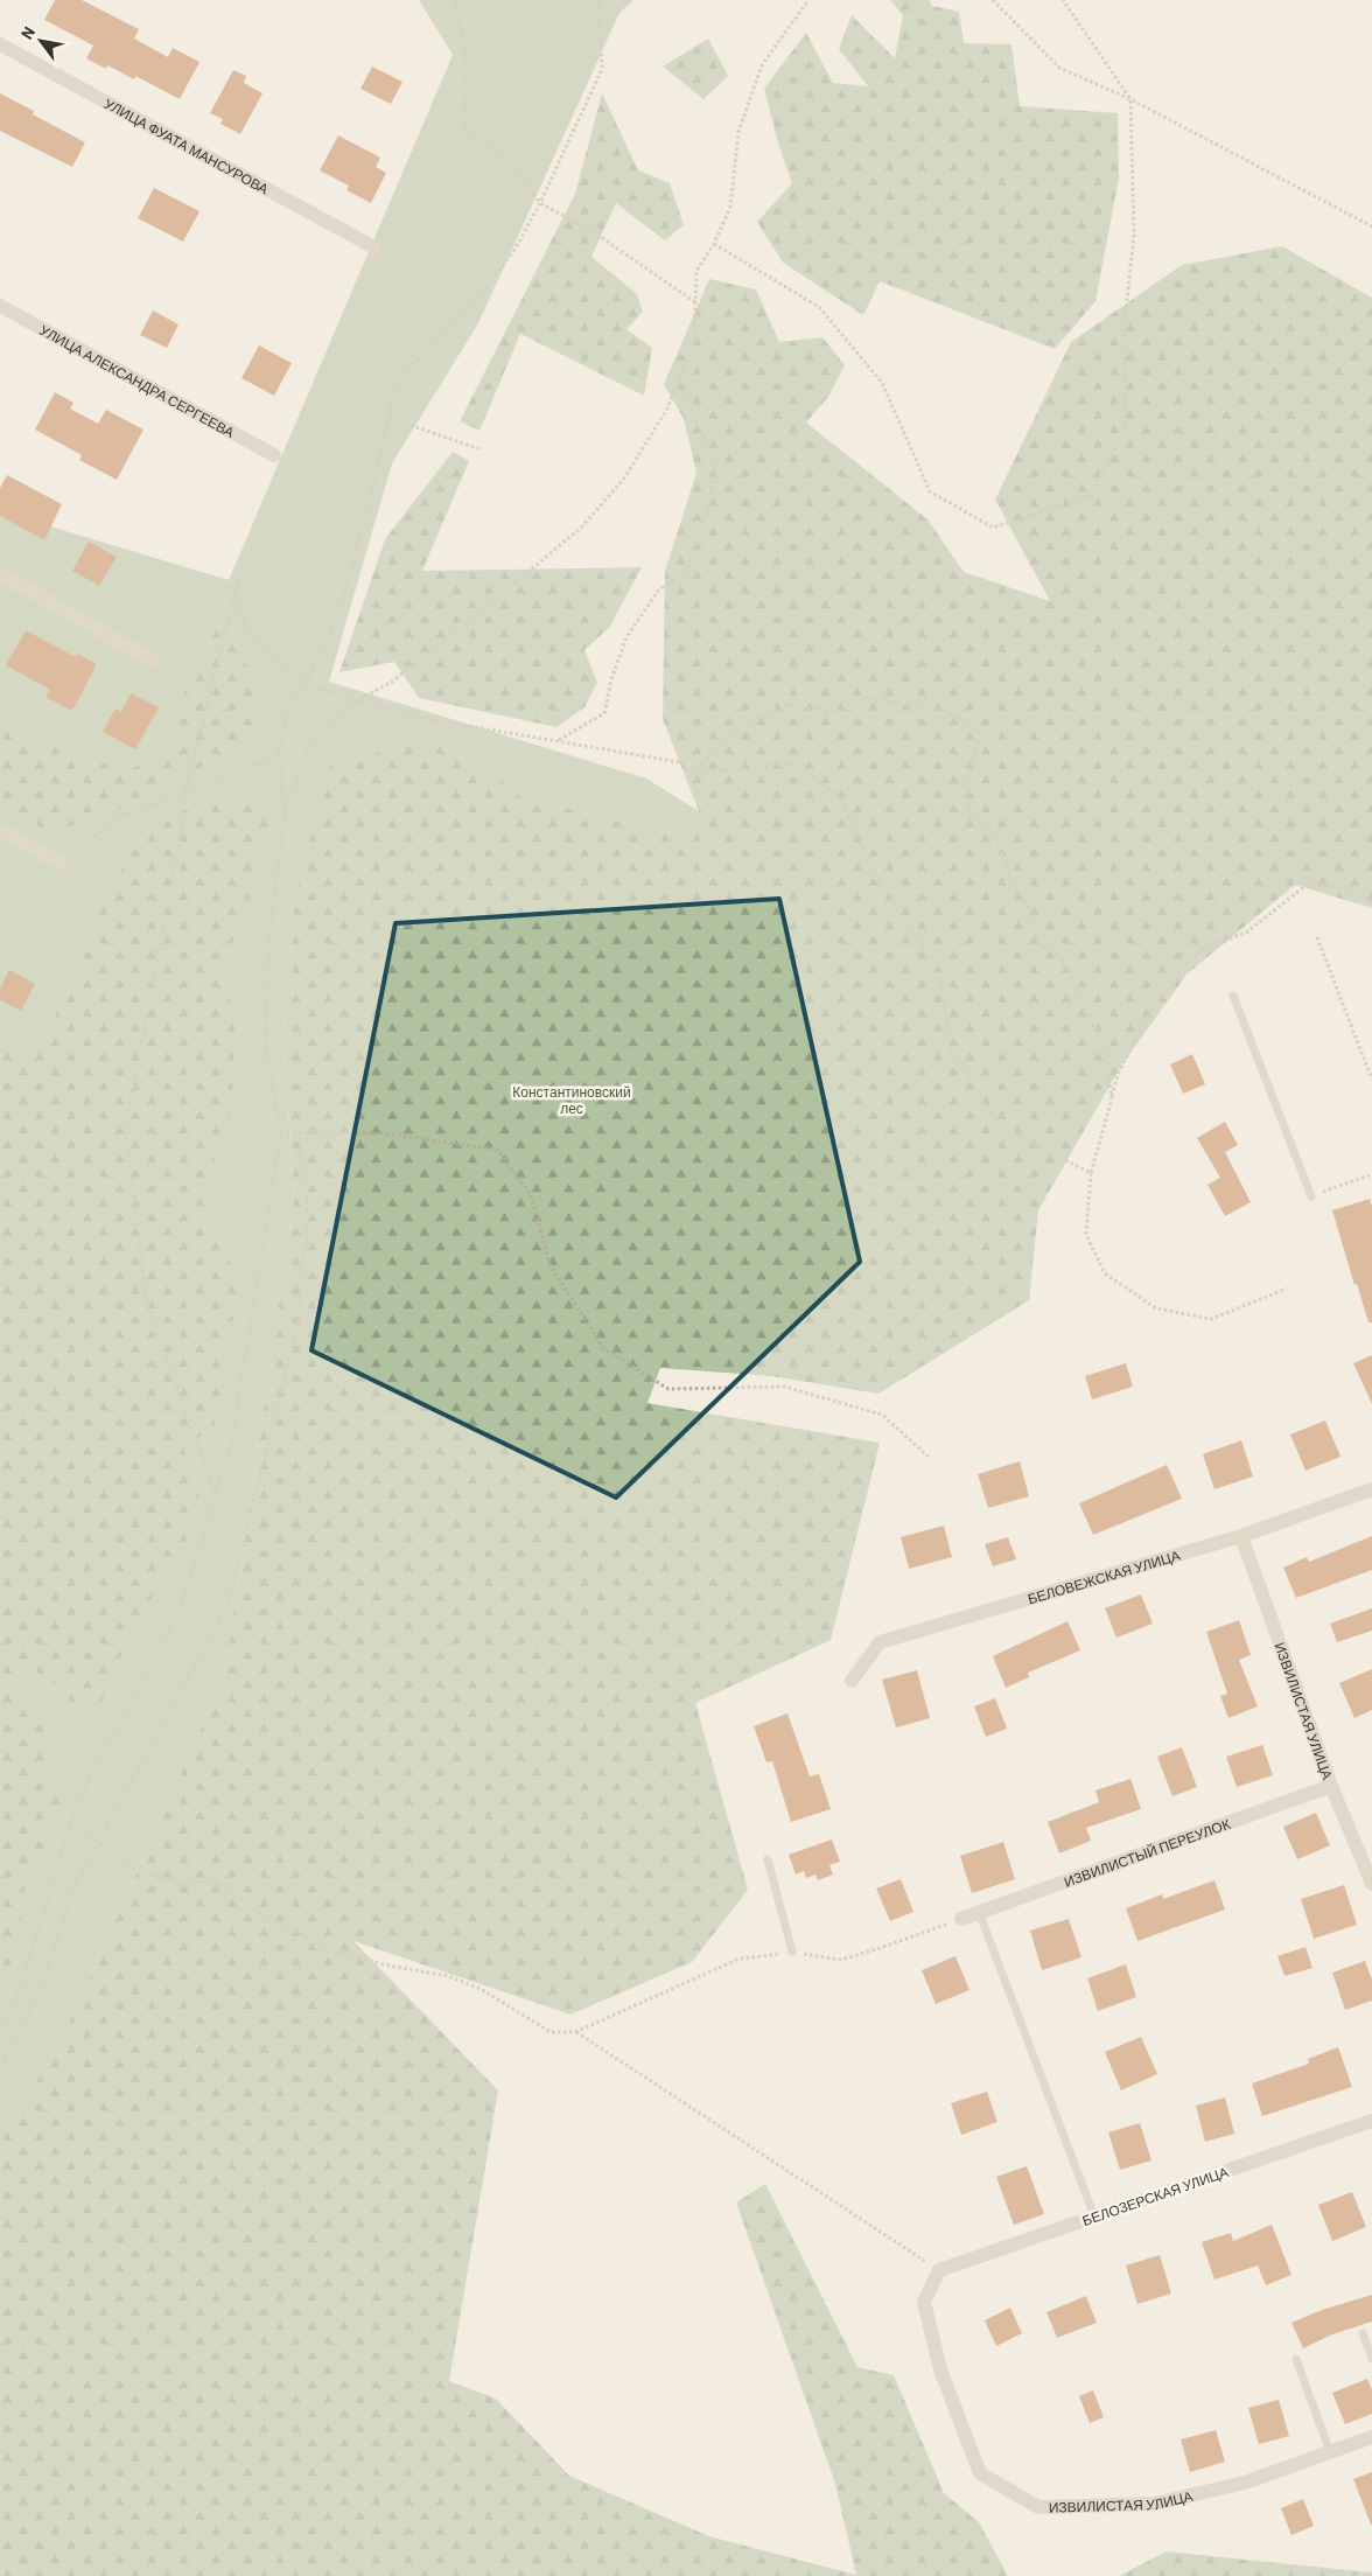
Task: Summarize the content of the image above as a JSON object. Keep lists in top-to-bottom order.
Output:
{
  "streets": {
    "street": [
      "УЛИЦА ФУАТА МАНСУРОВА",
      "УЛИЦА АЛЕКСАНДРА СЕРГЕЕВА",
      "БЕЛОВЕЖСКАЯ УЛИЦА",
      "ИЗВИЛИСТАЯ УЛИЦА",
      "ИЗВИЛИСТЫЙ ПЕРЕУЛОК",
      "БЕЛОЗЕРСКАЯ УЛИЦА"
    ]
  },
  "crossings": [
    ["БЕЛОВЕЖСКАЯ УЛИЦА", "ИЗВИЛИСТАЯ УЛИЦА"],
    ["ИЗВИЛИСТАЯ УЛИЦА", "ИЗВИЛИСТЫЙ ПЕРЕУЛОК"],
    ["ИЗВИЛИСТАЯ УЛИЦА", "БЕЛОЗЕРСКАЯ УЛИЦА"]
  ],
  "parks": ["Константиновский лес"],
  "north": "top left"
}
